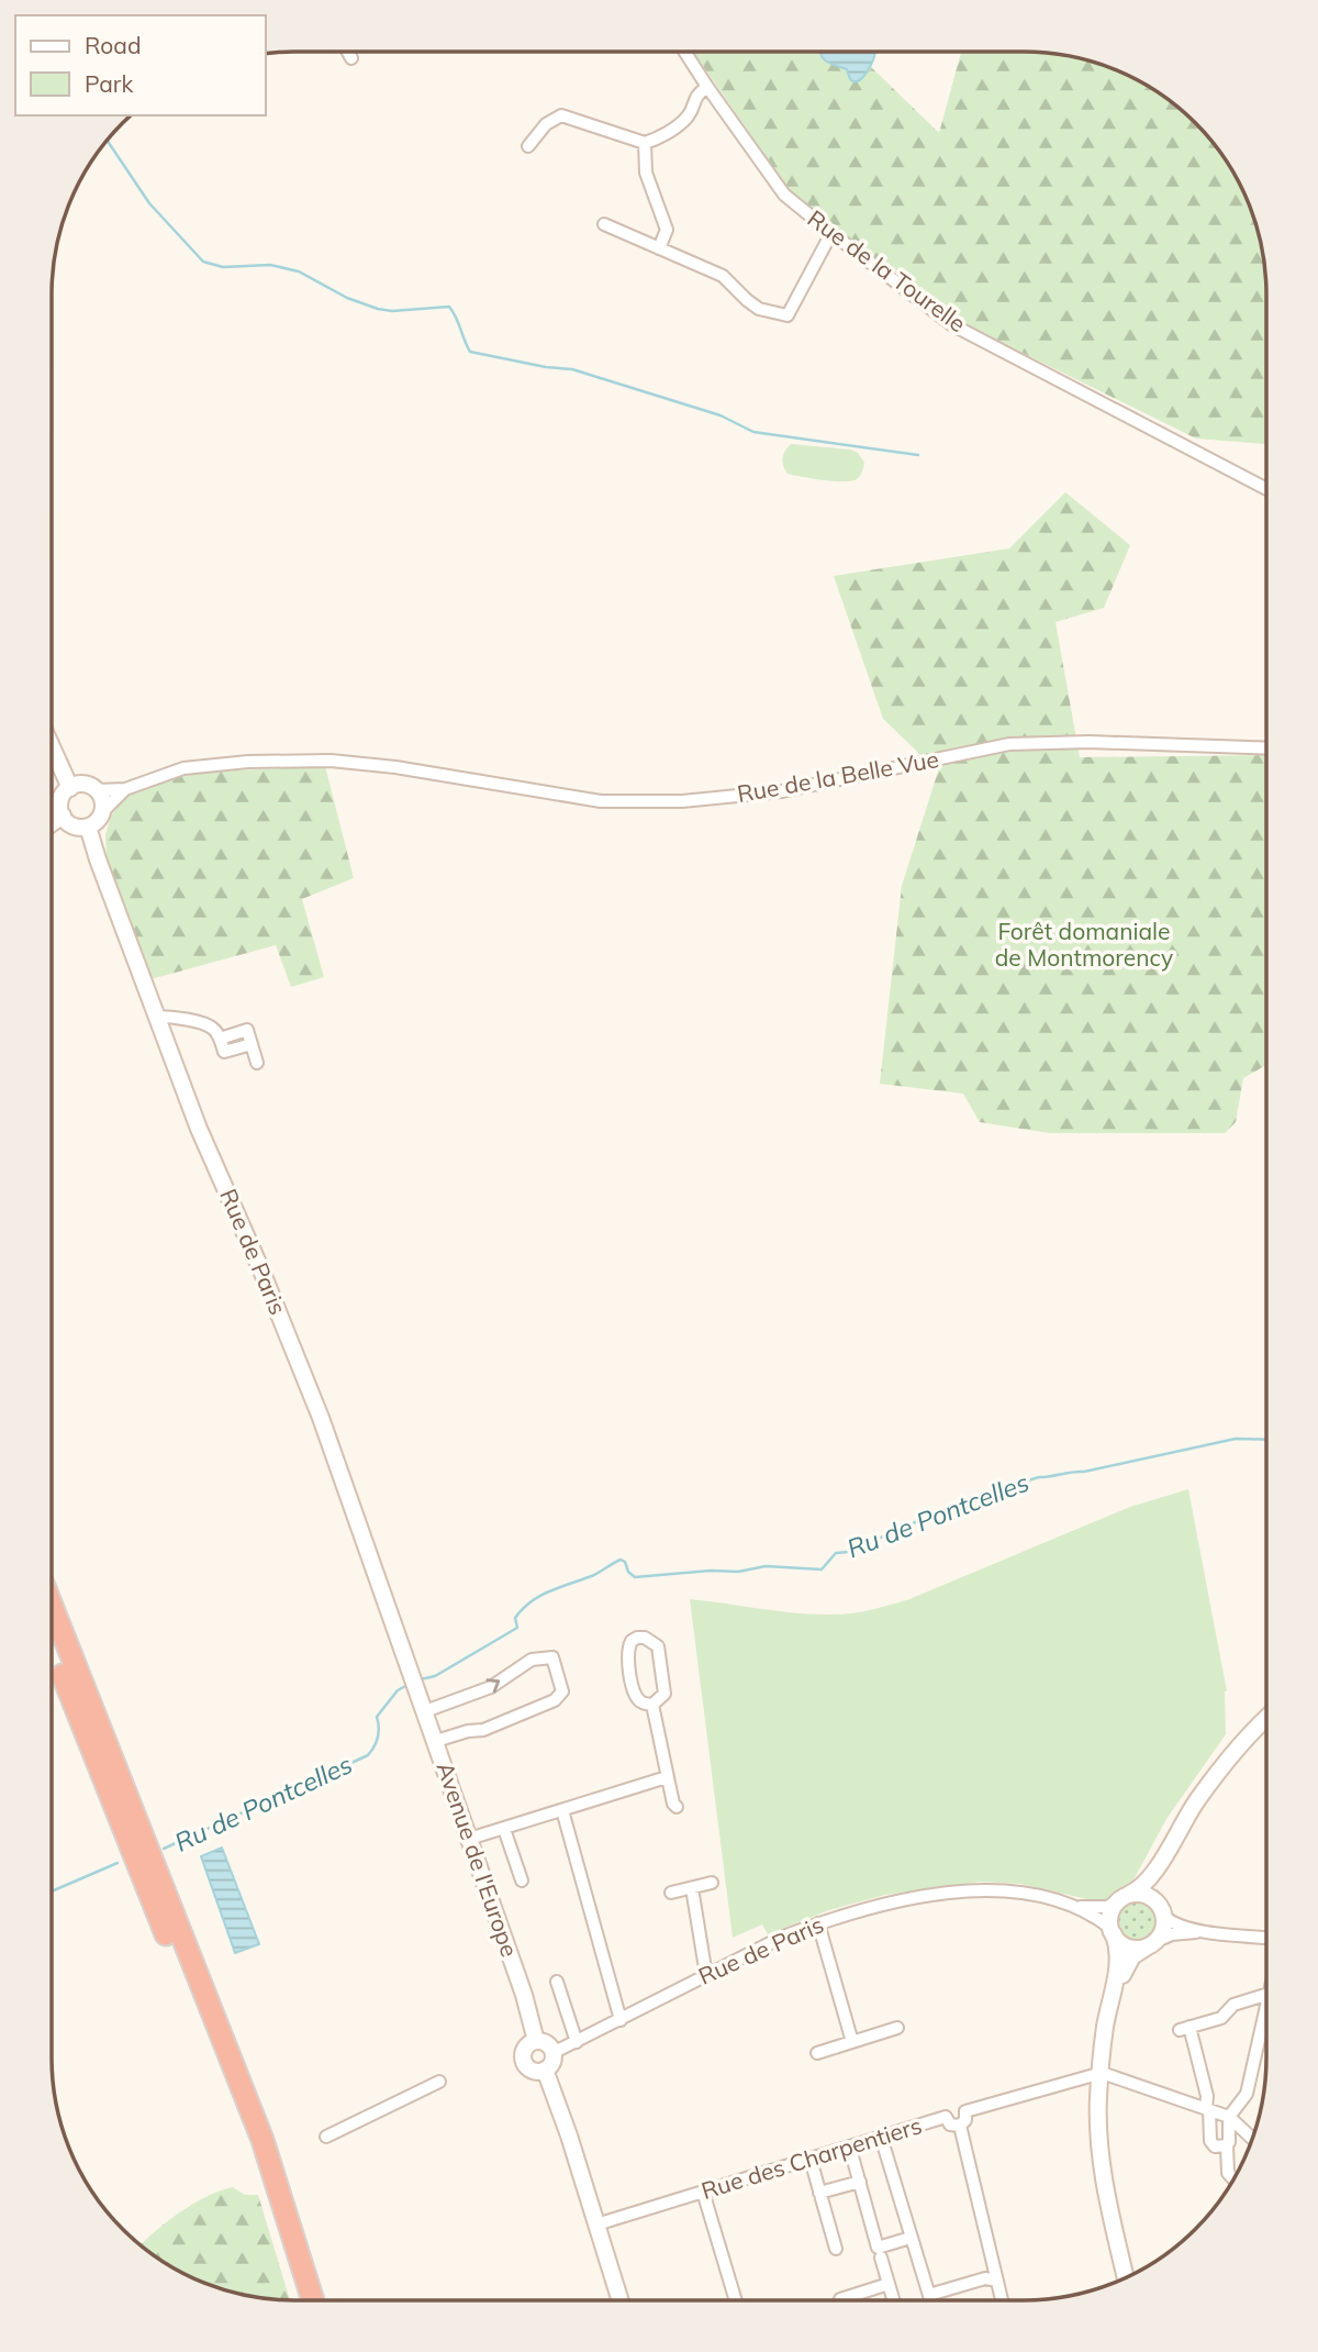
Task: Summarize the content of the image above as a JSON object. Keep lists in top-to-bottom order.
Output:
{
  "streets": {
    "street": [
      "Rue de la Tourelle",
      "Rue de la Belle Vue",
      "Rue de Paris",
      "Avenue de l'Europe",
      "Rue des Charpentiers"
    ]
  },
  "crossings": [
    ["Rue de la Belle Vue", "Rue de Paris"],
    ["Rue de Paris", "Avenue de l'Europe"]
  ],
  "water": ["Ru de Pontcelles"],
  "parks": ["Forêt domaniale de Montmorency"],
  "legend": ["Road", "Park"]
}
